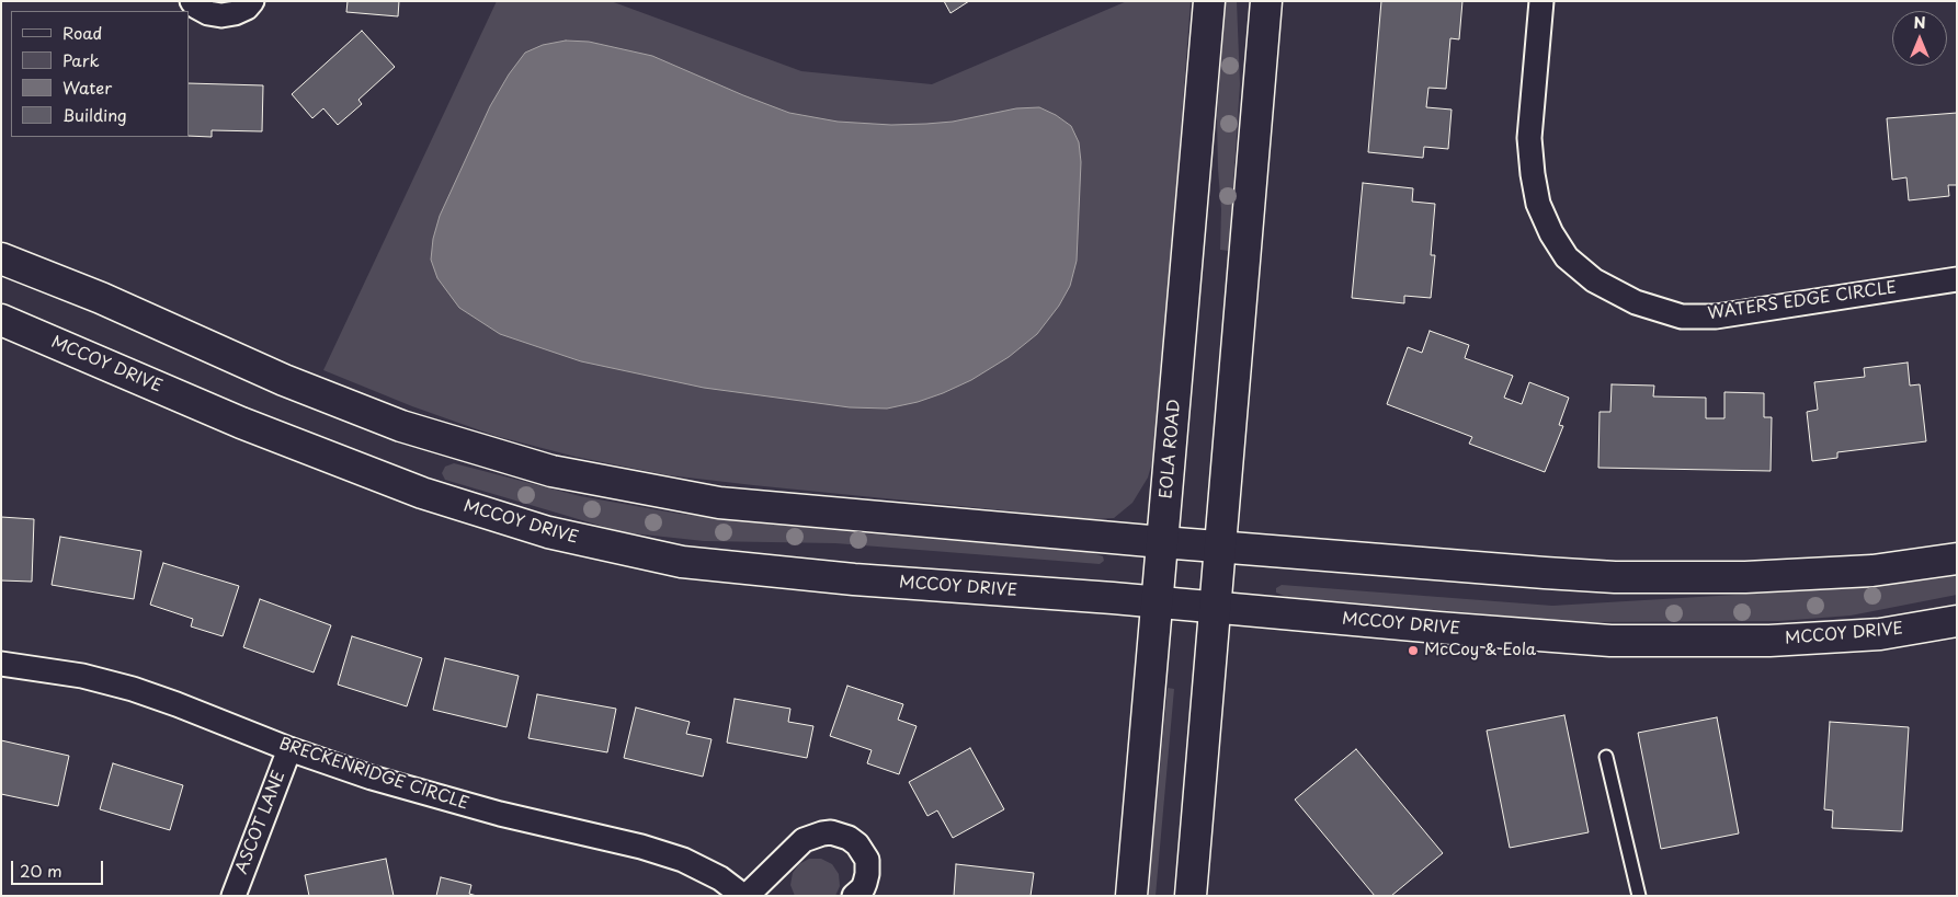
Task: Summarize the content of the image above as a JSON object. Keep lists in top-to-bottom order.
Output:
{
  "streets": {
    "street": [
      "WATERS EDGE CIRCLE",
      "MCCOY DRIVE",
      "EOLA ROAD",
      "BRECKENRIDGE CIRCLE",
      "ASCOT LANE"
    ]
  },
  "crossings": [
    ["MCCOY DRIVE", "EOLA ROAD"],
    ["BRECKENRIDGE CIRCLE", "ASCOT LANE"]
  ],
  "places": ["McCoy & Eola"],
  "legend": [
    "Road",
    "Park",
    "Water",
    "Building"
  ],
  "scale_bar": "20 m",
  "north": "top"
}
